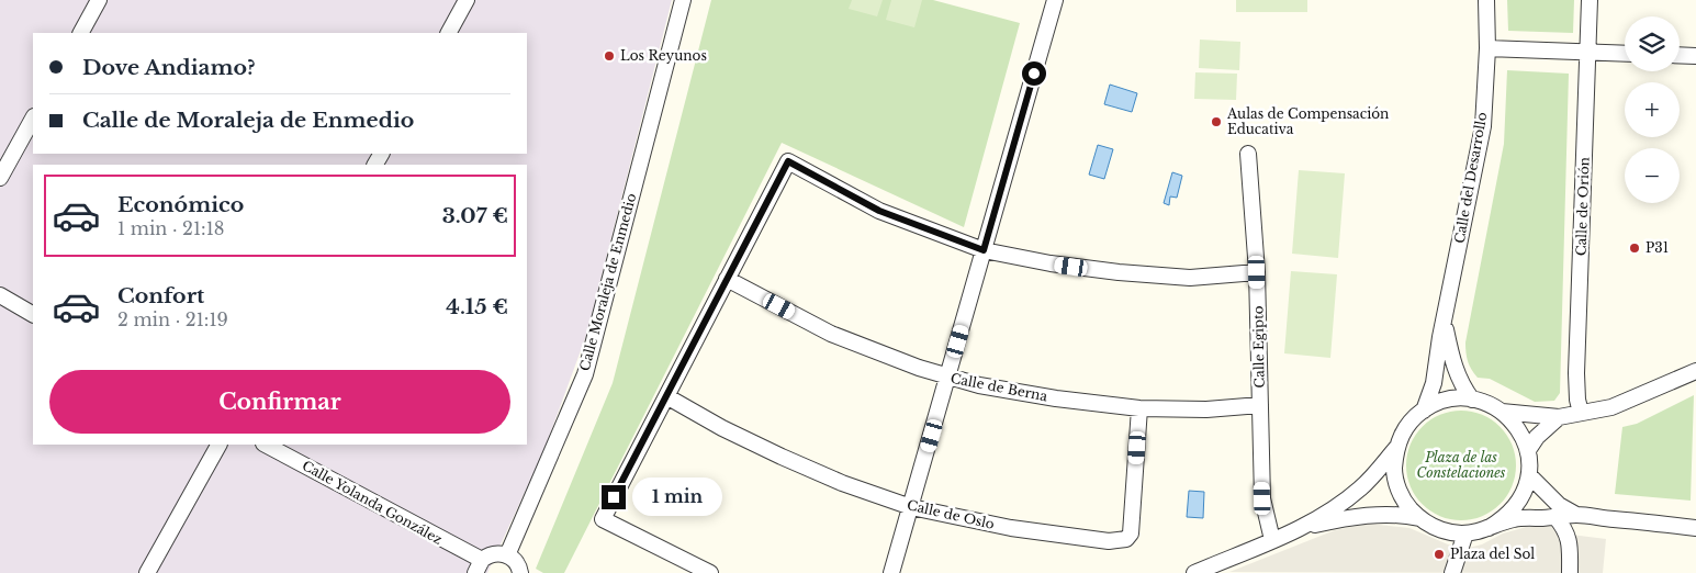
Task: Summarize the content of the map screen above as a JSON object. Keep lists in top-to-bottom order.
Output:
{
  "streets": {
    "street": [
      "Calle del Desarrollo",
      "Calle de Orión",
      "Calle Moraleja de Enmedio",
      "Calle Egipto",
      "Calle de Berna",
      "Calle Yolanda González",
      "Calle de Oslo"
    ]
  },
  "crossings": [
    ["Calle Egipto", "Calle de Berna"],
    ["Calle de Berna", "Calle de Oslo"]
  ],
  "parks": ["Plaza de las Constelaciones"],
  "places": [
    "Los Reyunos",
    "Aulas de Compensación Educativa",
    "P31",
    "Plaza del Sol"
  ],
  "page": {
    "map_buttons": ["+", "−"],
    "banner": ["Dove Andiamo?", "Calle de Moraleja de Enmedio"],
    "list": [
      {
        "name": "Económico",
        "note": "1 min · 21:18",
        "value": "3.07 €"
      },
      {
        "name": "Confort",
        "note": "2 min · 21:19",
        "value": "4.15 €"
      }
    ],
    "buttons": "Confirmar",
    "bubble": "1 min"
  }
}
